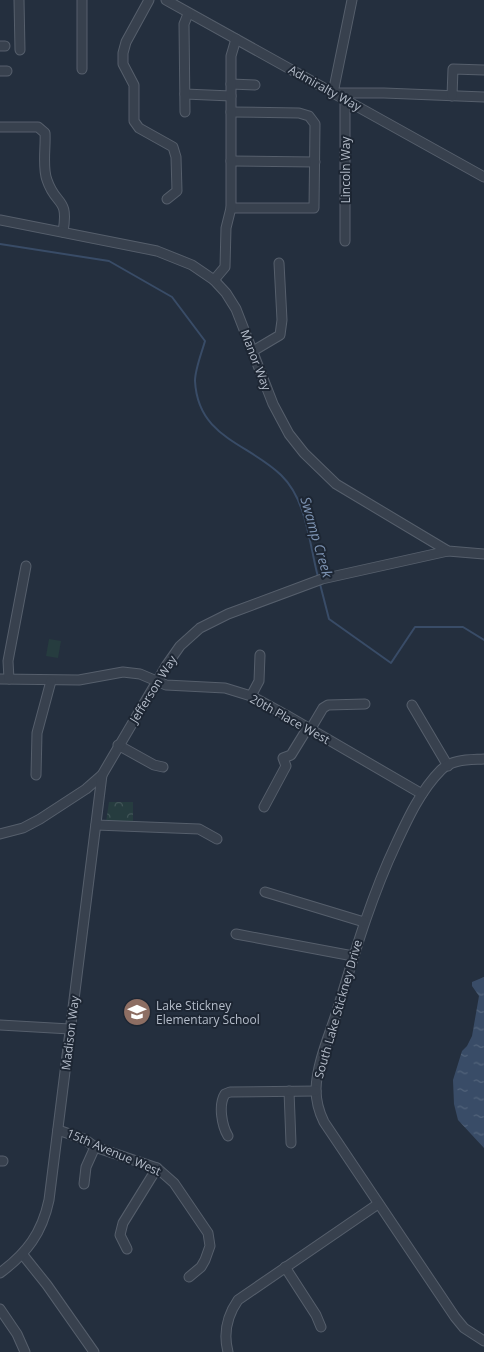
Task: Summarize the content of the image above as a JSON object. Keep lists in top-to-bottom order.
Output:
{
  "streets": {
    "street": [
      "Admiralty Way",
      "Lincoln Way",
      "Manor Way",
      "Jefferson Way",
      "20th Place West",
      "South Lake Stickney Drive",
      "Madison Way",
      "15th Avenue West"
    ]
  },
  "crossings": [
    ["Admiralty Way", "Lincoln Way"],
    ["Manor Way", "Jefferson Way"],
    ["Jefferson Way", "20th Place West"],
    ["Jefferson Way", "Madison Way"],
    ["20th Place West", "South Lake Stickney Drive"],
    ["Madison Way", "15th Avenue West"]
  ],
  "water": ["Swamp Creek"],
  "places": {
    "school or university": ["Lake Stickney Elementary School"]
  }
}
